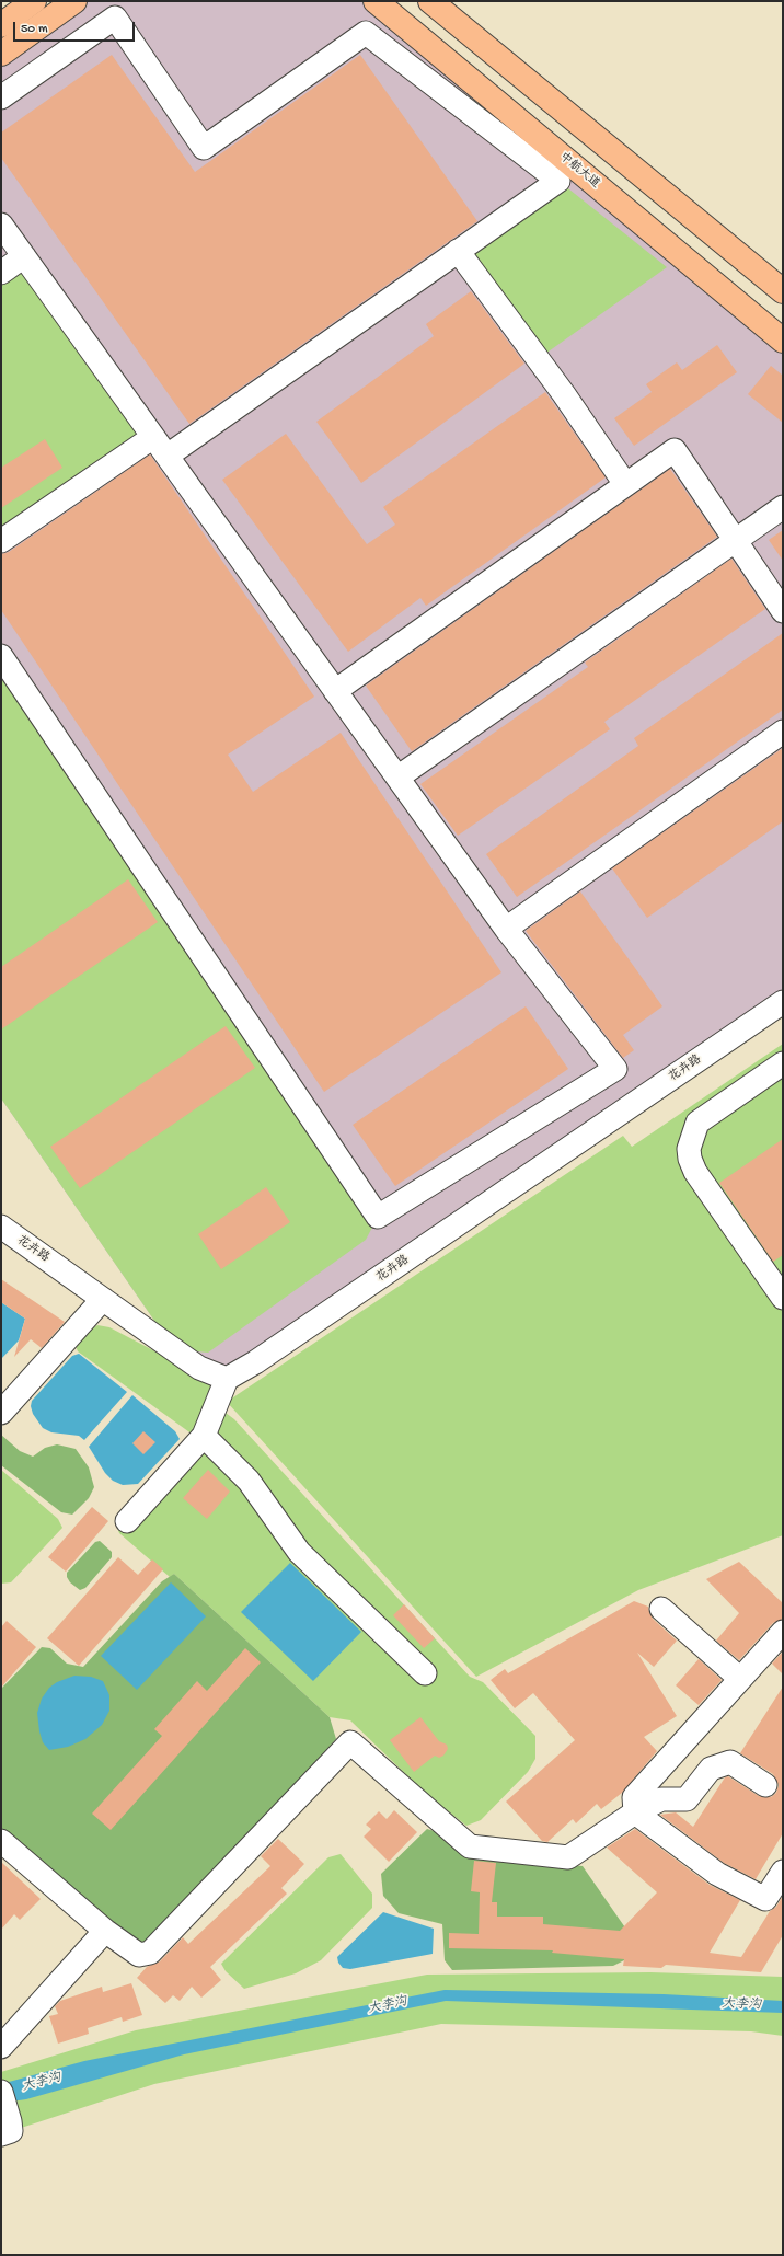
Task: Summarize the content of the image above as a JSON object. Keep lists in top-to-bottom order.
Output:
{
  "streets": {
    "main road": ["中航大道"],
    "street": ["花卉路"]
  },
  "water": ["大李沟"],
  "scale_bar": "50 m"
}
